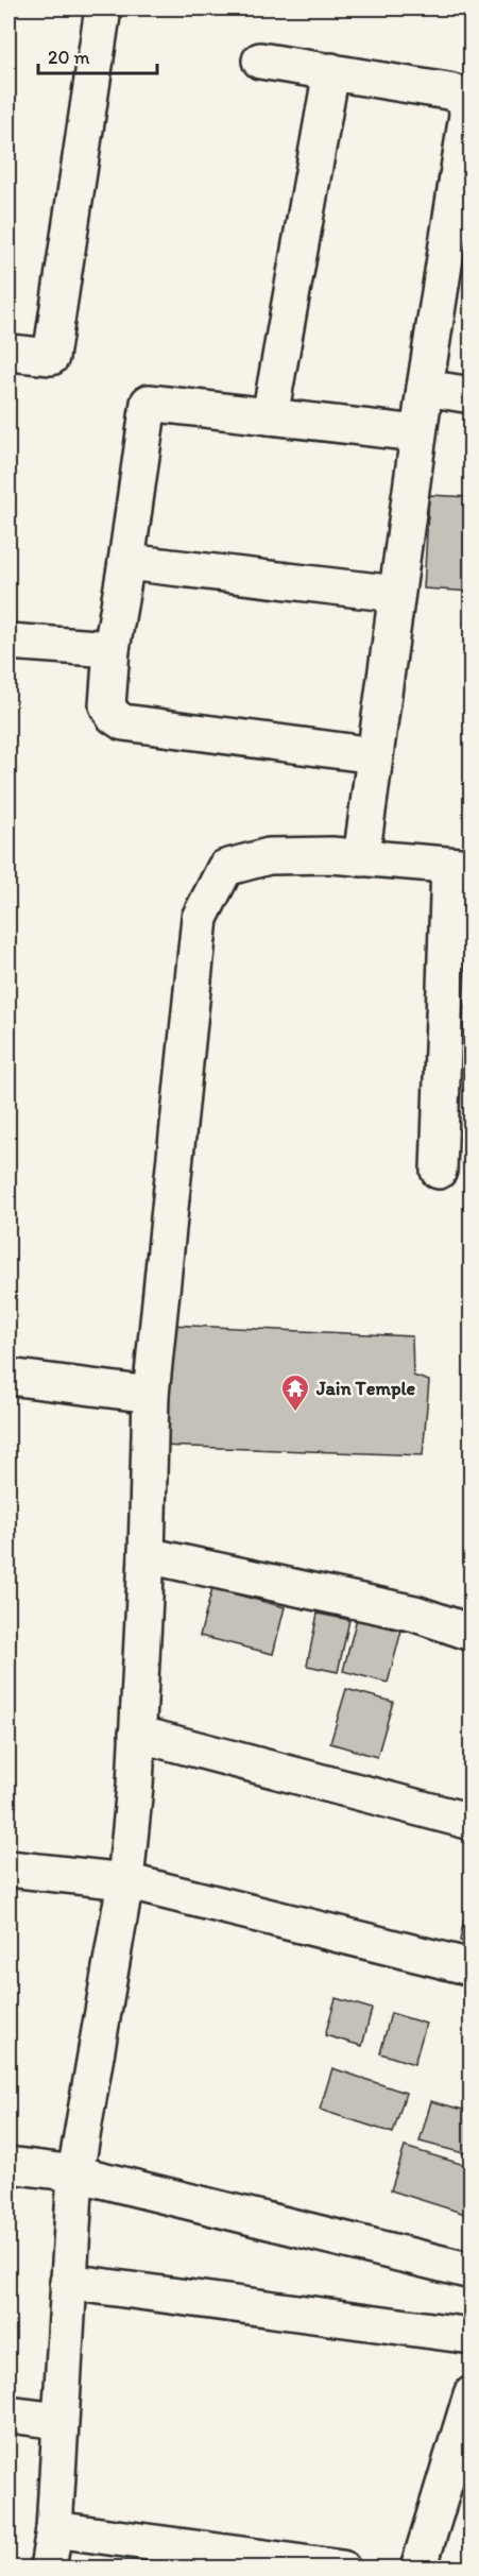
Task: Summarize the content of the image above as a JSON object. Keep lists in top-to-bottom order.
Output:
{
  "places": {
    "temple": ["Jain Temple"]
  },
  "scale_bar": "20 m"
}
